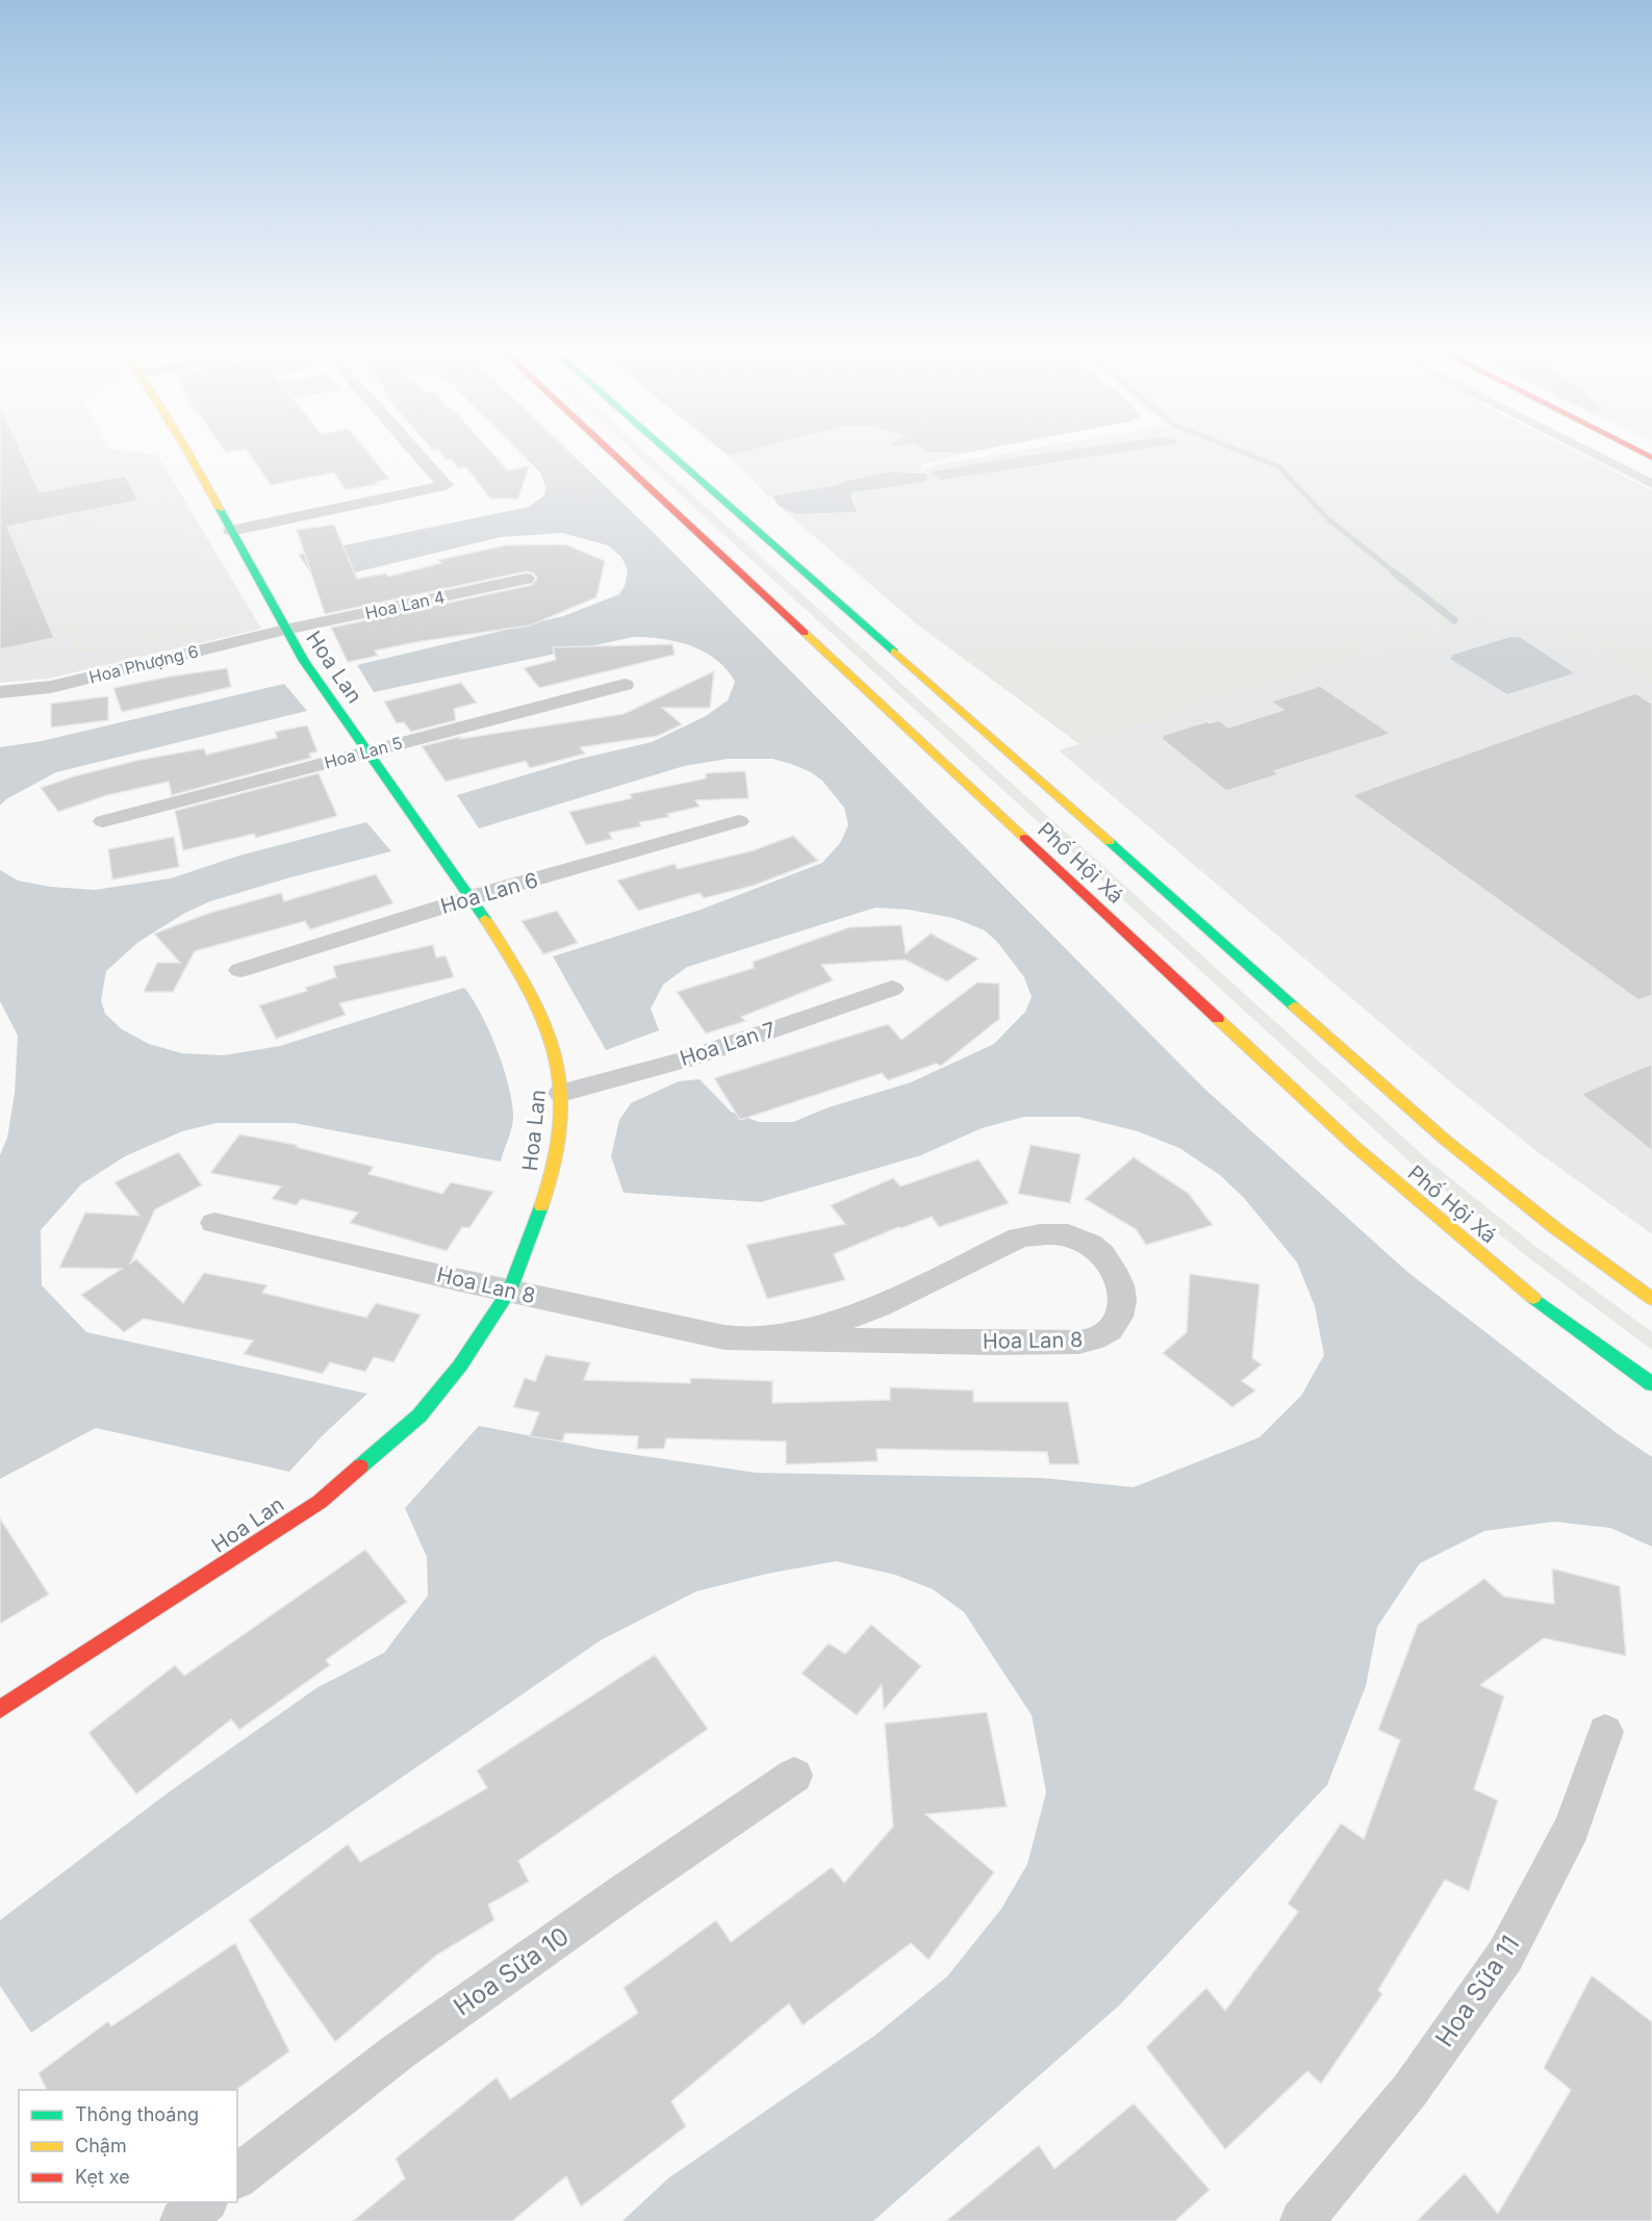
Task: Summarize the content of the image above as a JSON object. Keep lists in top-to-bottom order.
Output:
{
  "streets": {
    "main road": ["Hoa Lan", "Phố Hội Xá"],
    "street": [
      "Hoa Lan 4",
      "Hoa Phượng 6",
      "Hoa Lan 5",
      "Hoa Lan 6",
      "Hoa Lan 7",
      "Hoa Lan 8",
      "Hoa Sữa 10",
      "Hoa Sữa 11"
    ]
  },
  "crossings": [
    ["Hoa Lan 4", "Hoa Phượng 6"],
    ["Hoa Lan 4", "Hoa Lan"],
    ["Hoa Phượng 6", "Hoa Lan"],
    ["Hoa Lan", "Hoa Lan 5"],
    ["Hoa Lan", "Hoa Lan 6"],
    ["Hoa Lan", "Hoa Lan 7"],
    ["Hoa Lan", "Hoa Lan 8"]
  ],
  "legend": ["Thông thoáng", "Chậm", "Kẹt xe"]
}
